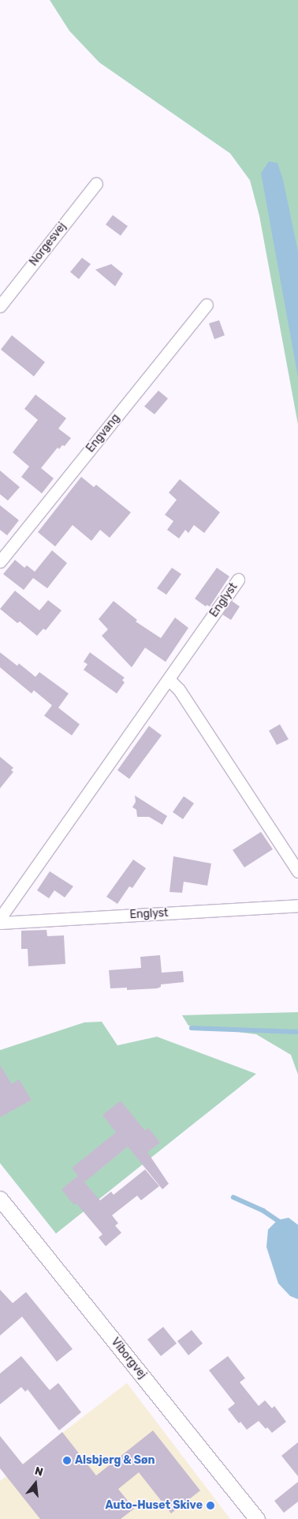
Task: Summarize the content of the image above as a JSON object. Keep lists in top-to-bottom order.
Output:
{
  "streets": {
    "street": [
      "Norgesvej",
      "Engvang",
      "Englyst",
      "Viborgvej"
    ]
  },
  "places": ["Alsbjerg & Søn", "Auto-Huset Skive"],
  "north": "top"
}
